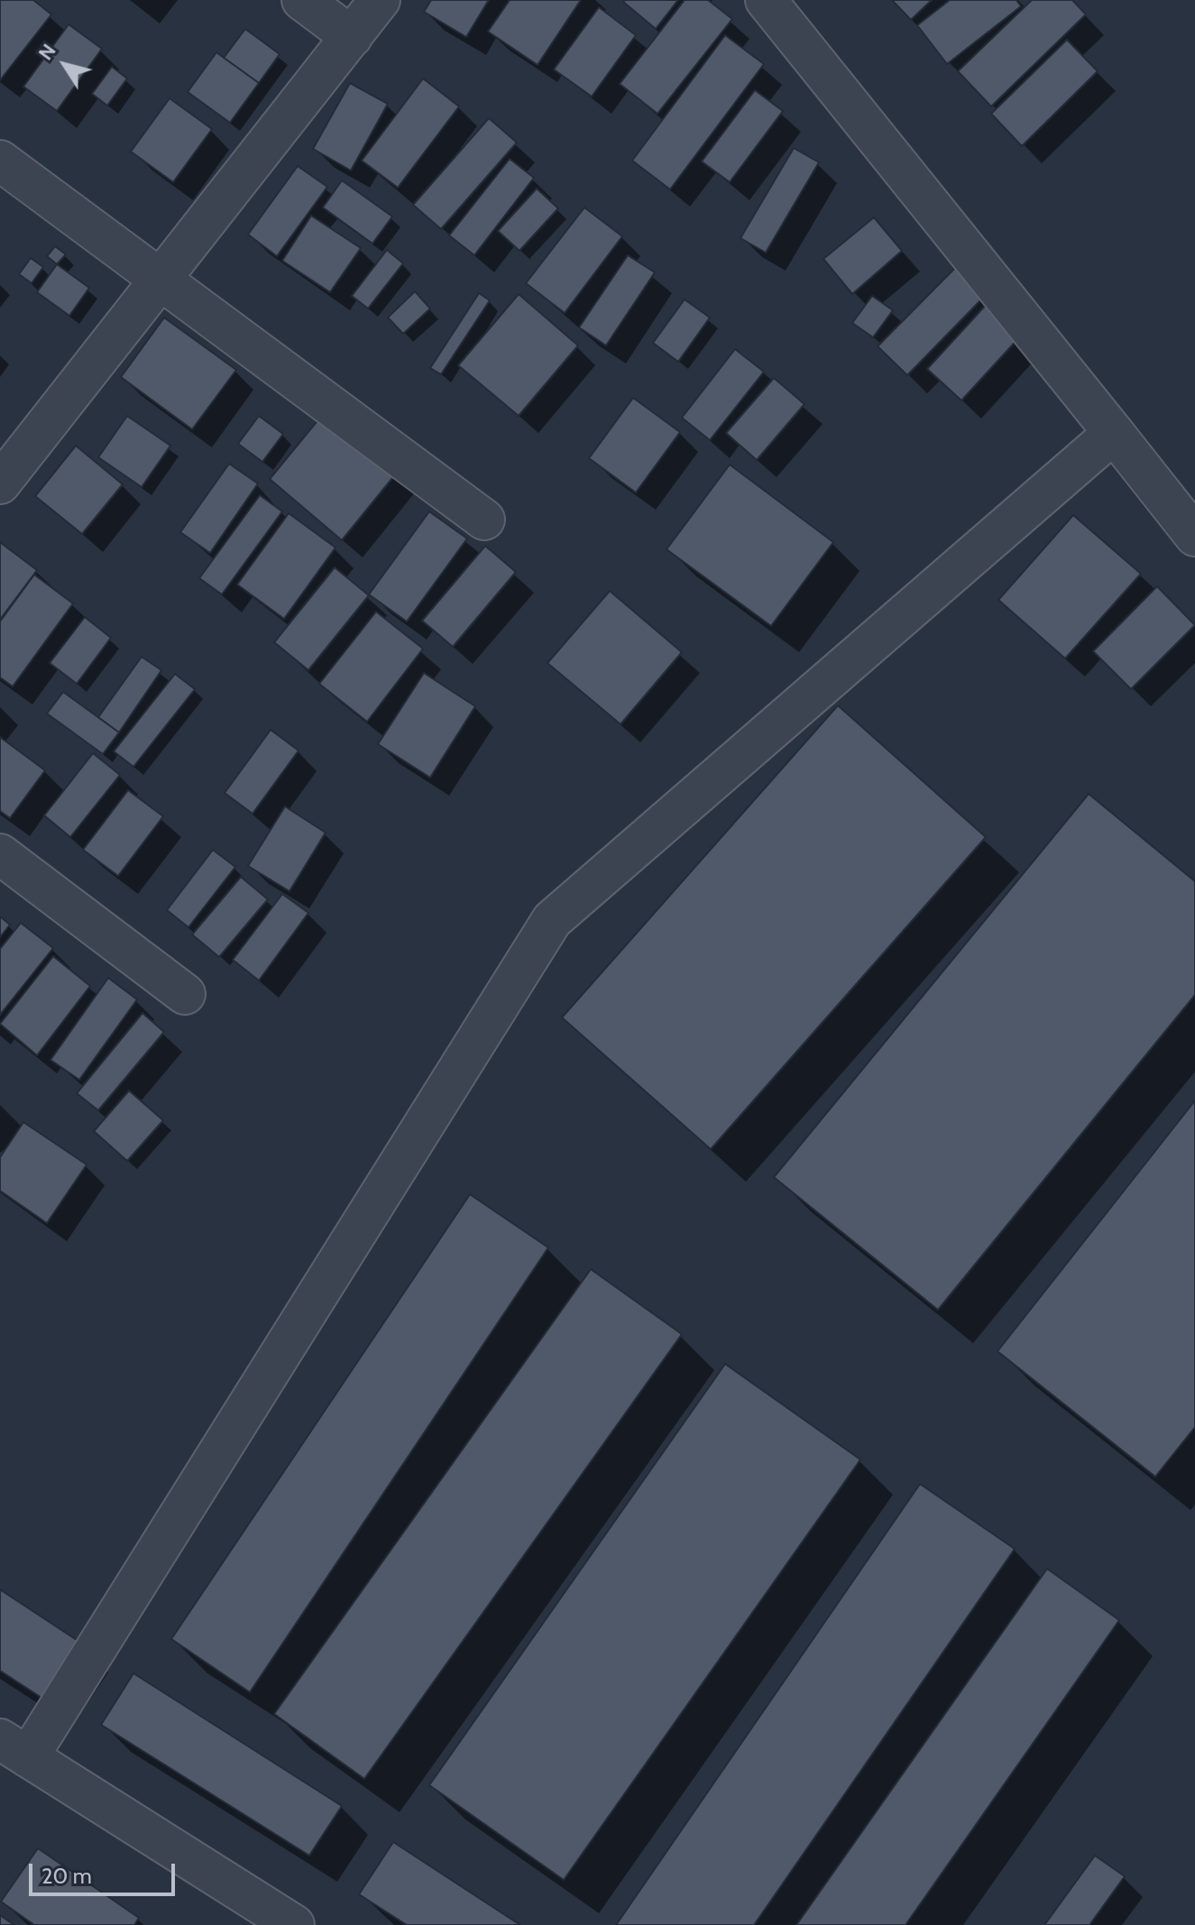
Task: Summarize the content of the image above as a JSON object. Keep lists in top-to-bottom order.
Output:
{
  "scale_bar": "20 m",
  "north": "top left"
}
